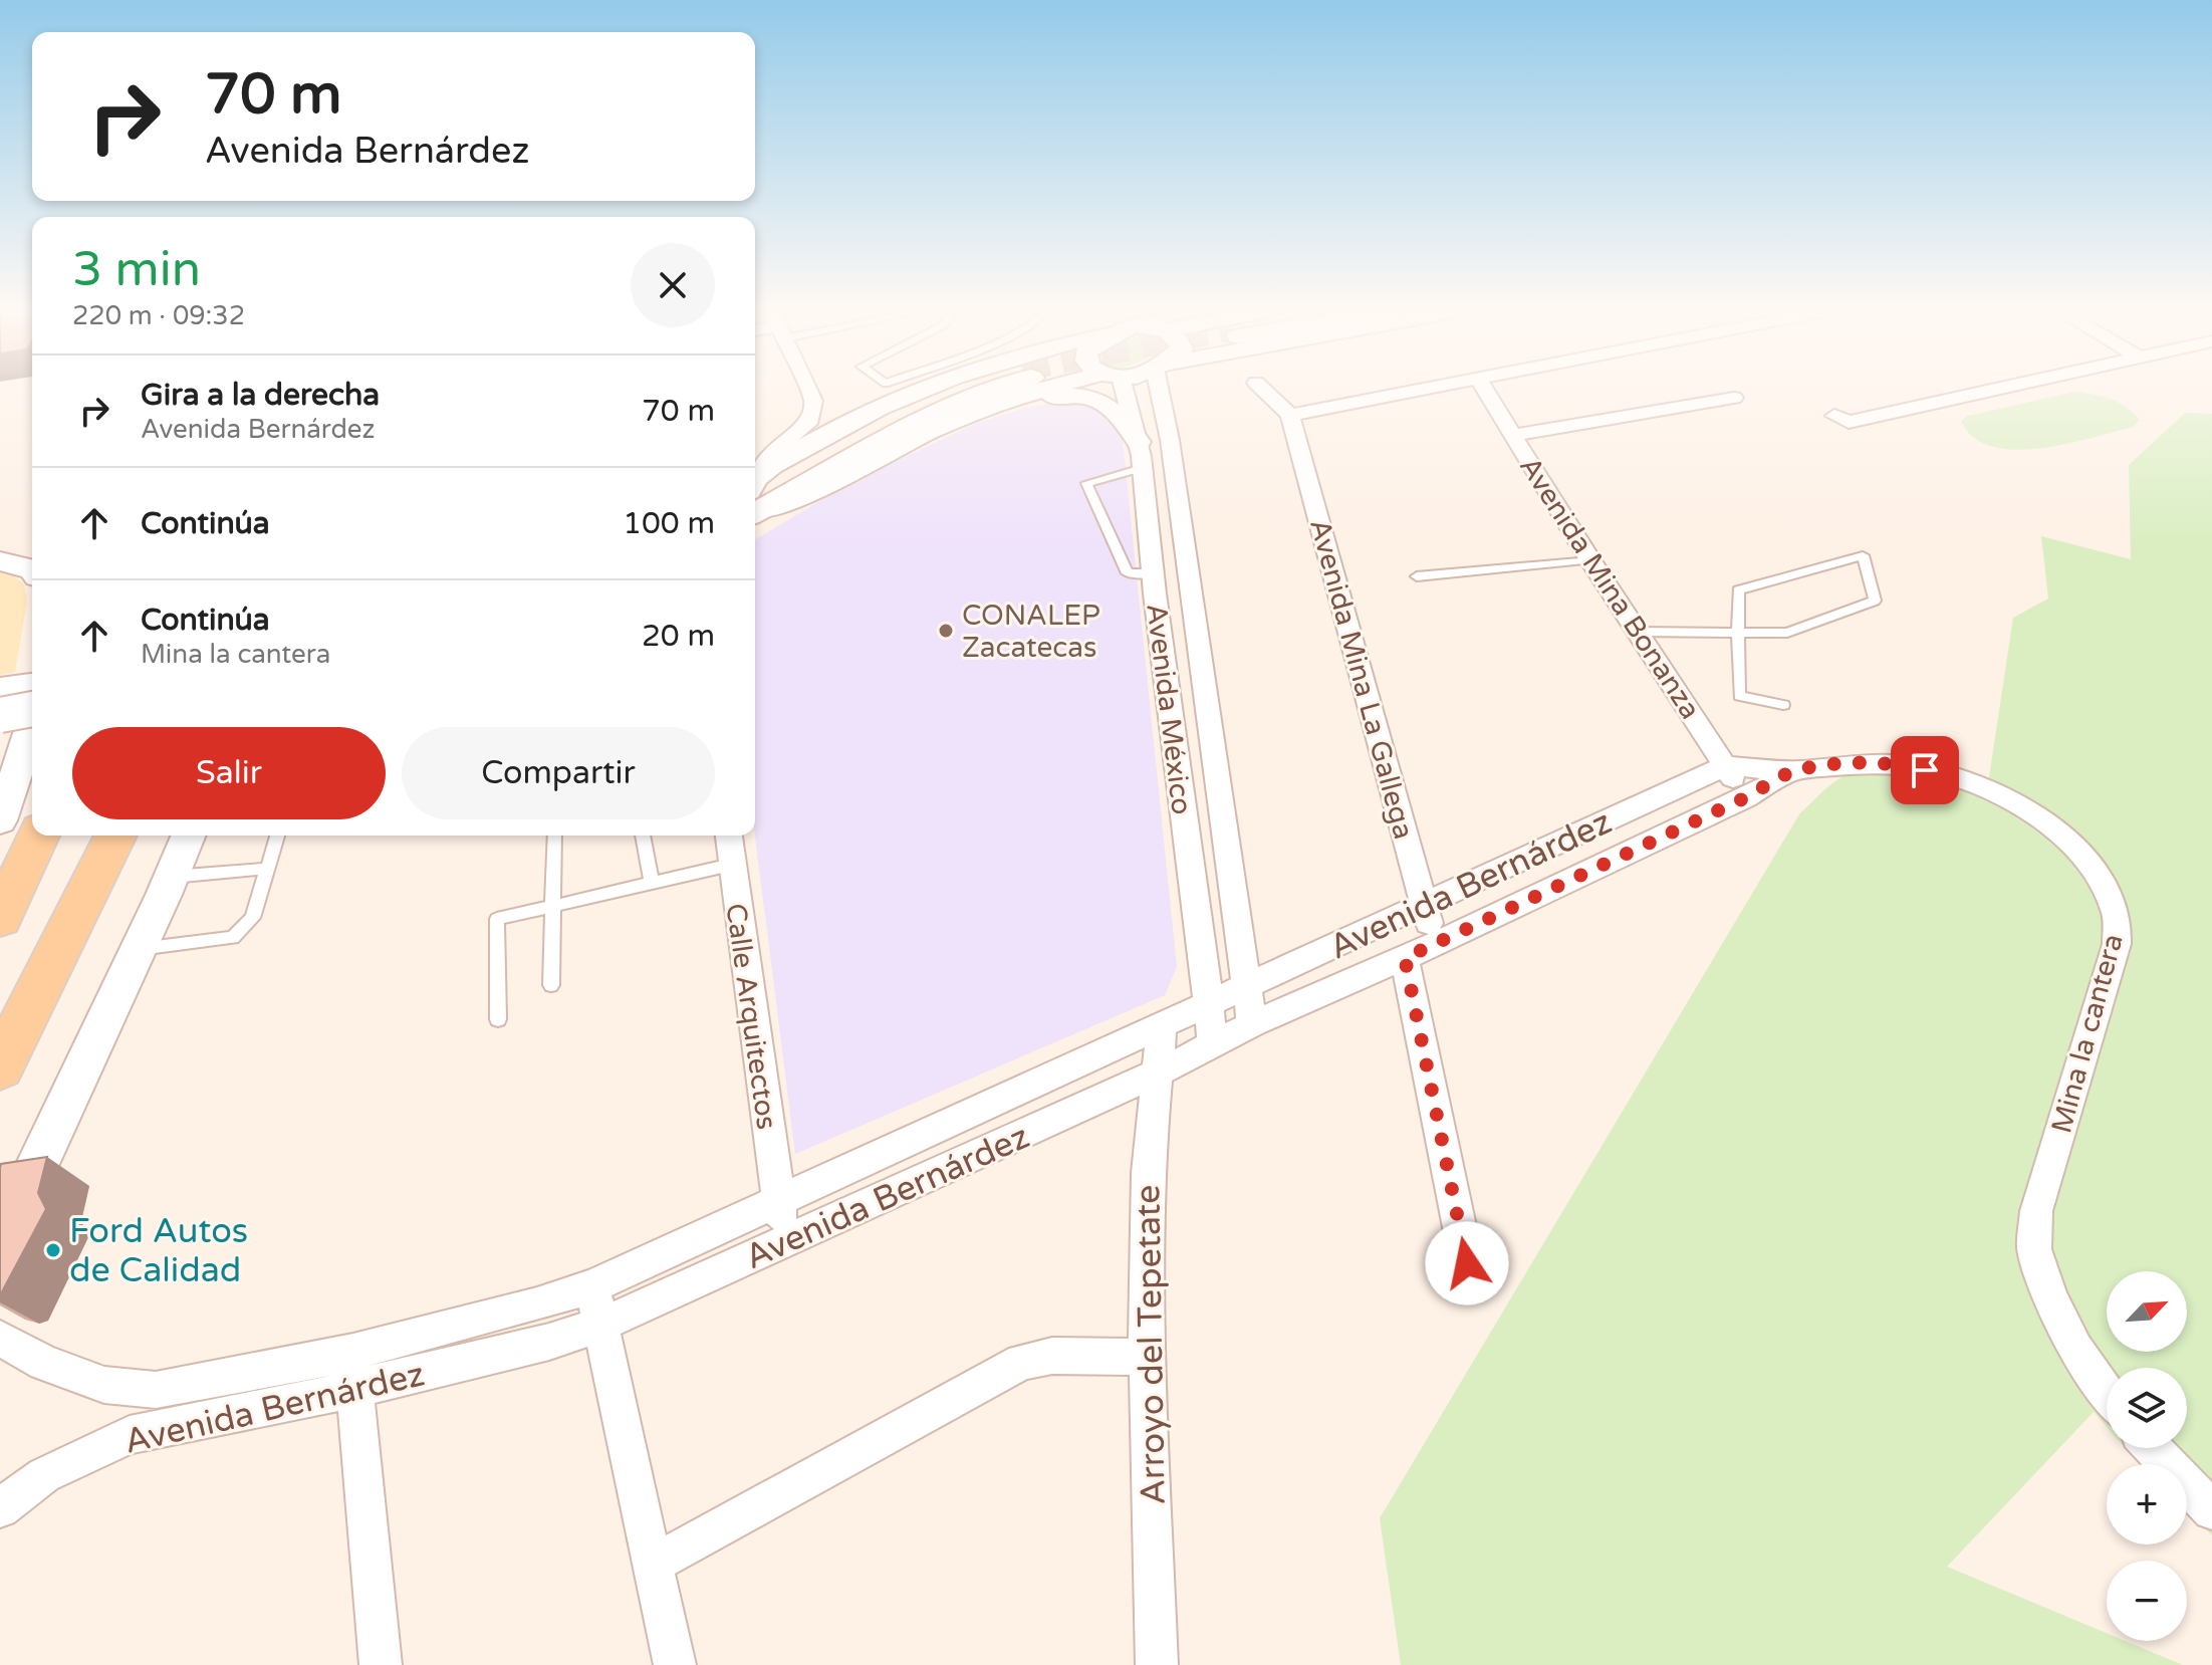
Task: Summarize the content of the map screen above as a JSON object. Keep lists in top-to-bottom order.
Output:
{
  "streets": {
    "street": [
      "Avenida Mina Bonanza",
      "Avenida Mina La Gallega",
      "Avenida México",
      "Avenida Bernárdez",
      "Calle Arquitectos",
      "Mina la cantera",
      "Arroyo del Tepetate"
    ]
  },
  "crossings": [
    ["Avenida Mina Bonanza", "Avenida Bernárdez"],
    ["Avenida Mina La Gallega", "Avenida Bernárdez"],
    ["Avenida México", "Avenida Bernárdez"],
    ["Avenida Bernárdez", "Calle Arquitectos"],
    ["Avenida Bernárdez", "Mina la cantera"],
    ["Avenida Bernárdez", "Arroyo del Tepetate"]
  ],
  "places": ["CONALEP Zacatecas", "Ford Autos de Calidad"],
  "north": "top right",
  "page": {
    "turn": ["70 m", "Avenida Bernárdez"],
    "heading": ["3 min", "220 m · 09:32"],
    "list": [
      {
        "name": "Gira a la derecha",
        "note": "Avenida Bernárdez",
        "value": "70 m"
      },
      {
        "name": "Continúa",
        "value": "100 m"
      },
      {
        "name": "Continúa",
        "note": "Mina la cantera",
        "value": "20 m"
      }
    ],
    "buttons": ["Salir", "Compartir"],
    "map_buttons": ["+", "−"]
  }
}
